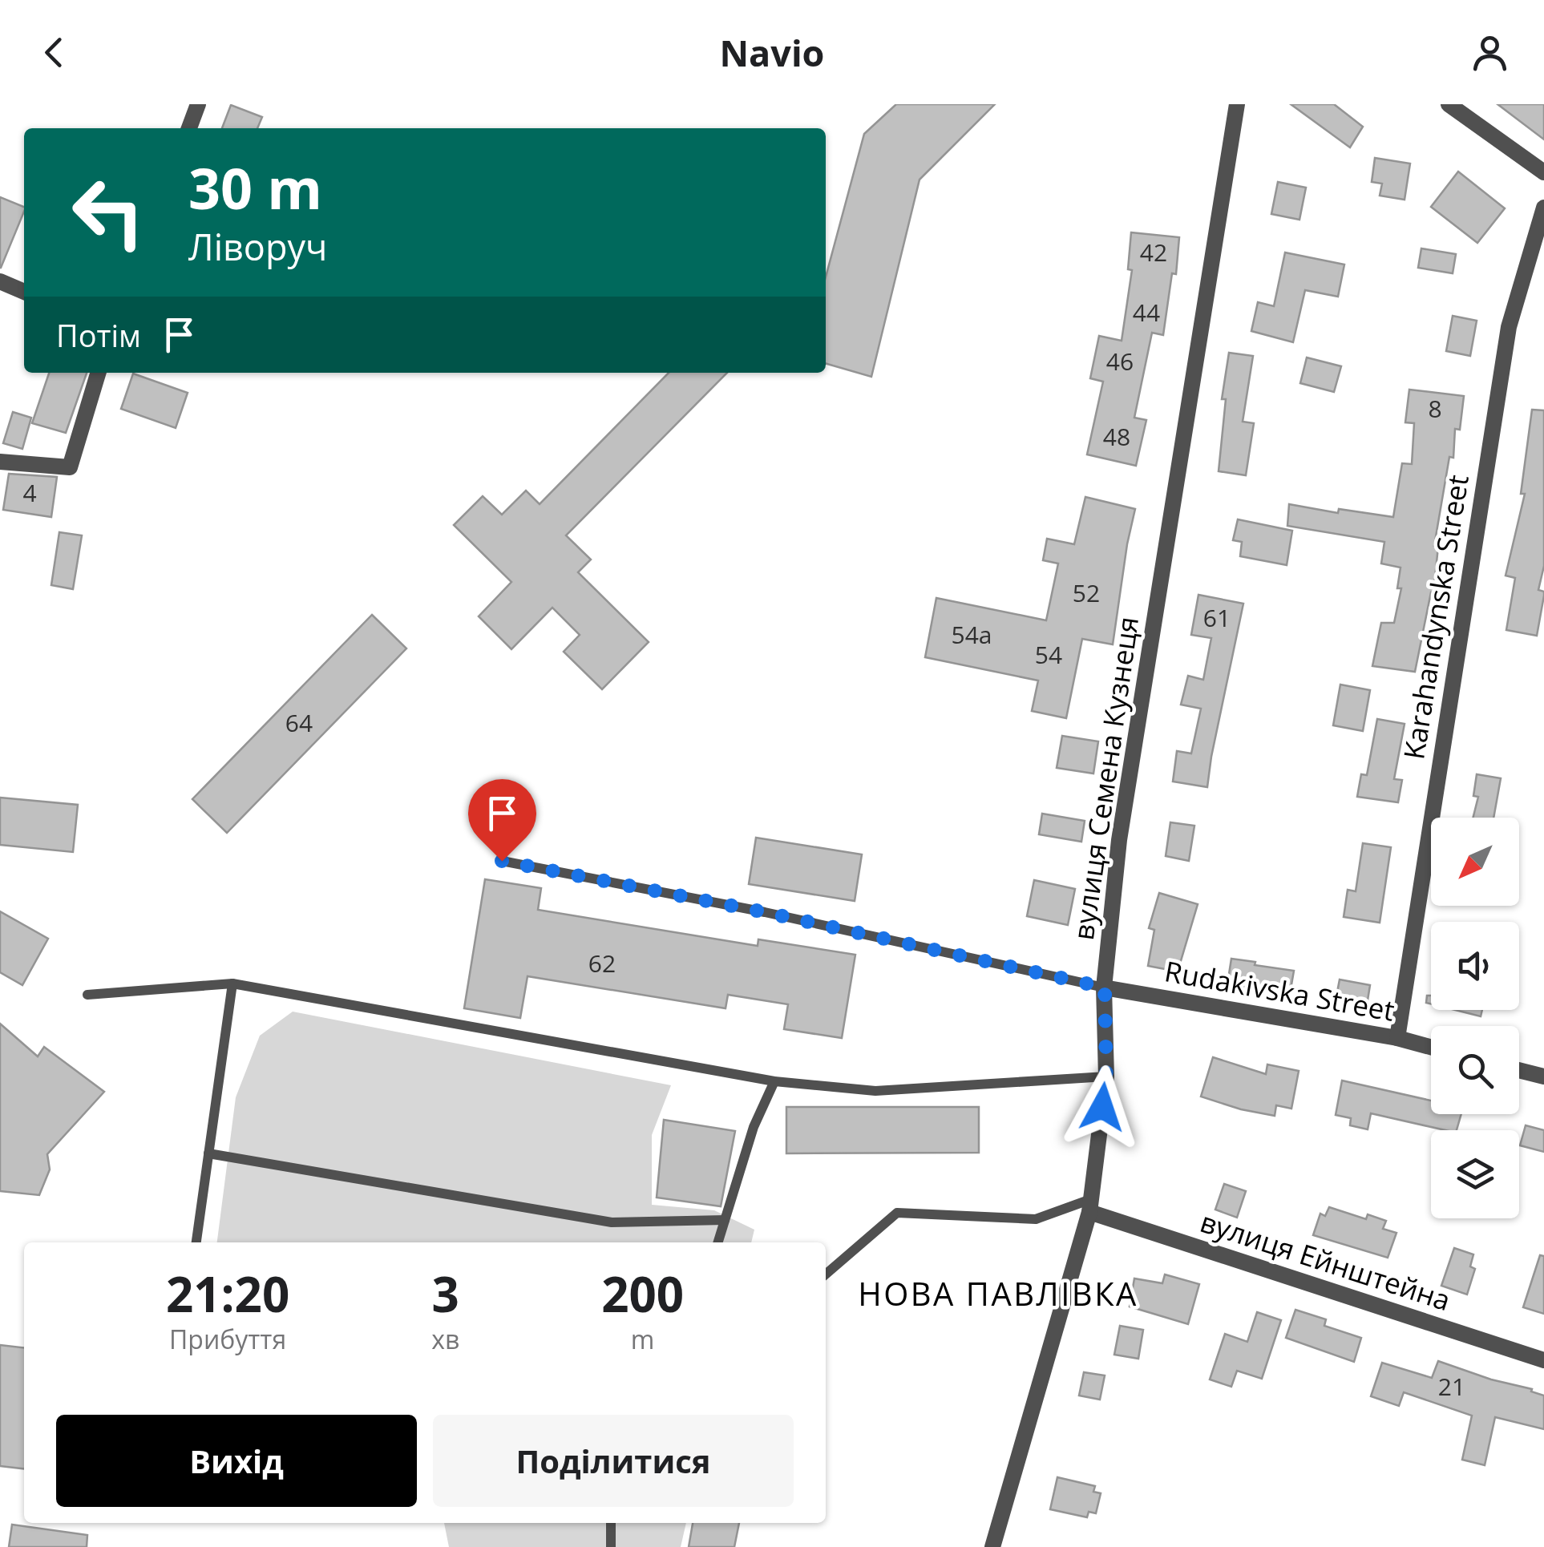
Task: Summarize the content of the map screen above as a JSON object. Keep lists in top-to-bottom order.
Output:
{
  "streets": {
    "street": [
      "Karahandynska Street",
      "вулиця Семена Кузнеця",
      "Rudakivska Street",
      "вулиця Ейнштейна"
    ]
  },
  "crossings": [
    ["Karahandynska Street", "Rudakivska Street"],
    ["вулиця Семена Кузнеця", "Rudakivska Street"],
    ["вулиця Семена Кузнеця", "вулиця Ейнштейна"]
  ],
  "districts": ["НОВА ПАВЛІВКА"],
  "house_numbers": [
    "42",
    "44",
    "46",
    "8",
    "48",
    "4",
    "52",
    "61",
    "54а",
    "54",
    "64",
    "62",
    "21"
  ],
  "north": "bottom left",
  "page": {
    "header": "Navio",
    "turn": ["30 m", "Ліворуч"],
    "then": "Потім",
    "eta": [
      "21:20",
      "Прибуття",
      "3",
      "хв",
      "200",
      "m"
    ],
    "buttons": ["Вихід", "Поділитися"]
  }
}
